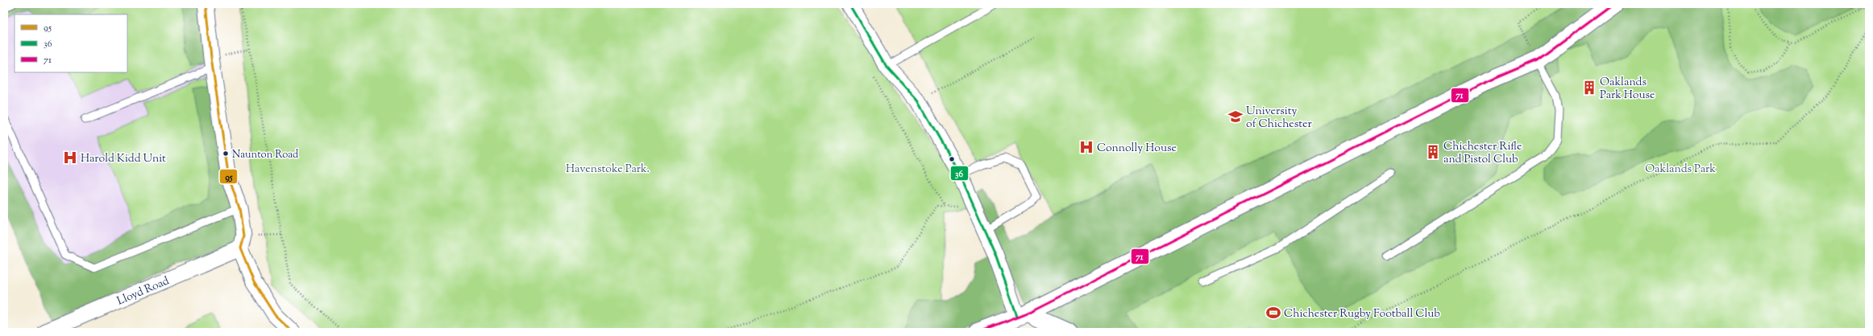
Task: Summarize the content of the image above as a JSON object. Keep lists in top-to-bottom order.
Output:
{
  "streets": {
    "street": ["Lloyd Road"]
  },
  "parks": ["Havenstoke Park.", "Oaklands Park"],
  "places": {
    "building": ["Oaklands Park House", "Chichester Rifle and Pistol Club"],
    "school or university": ["University of Chichester"],
    "hospital": ["Connolly House", "Harold Kidd Unit"],
    "other": ["Naunton Road"],
    "sports": ["Chichester Rugby Football Club"]
  },
  "lines": ["transit line 95", "transit line 36", "transit line 71"],
  "legend": ["95", "36", "71"]
}
